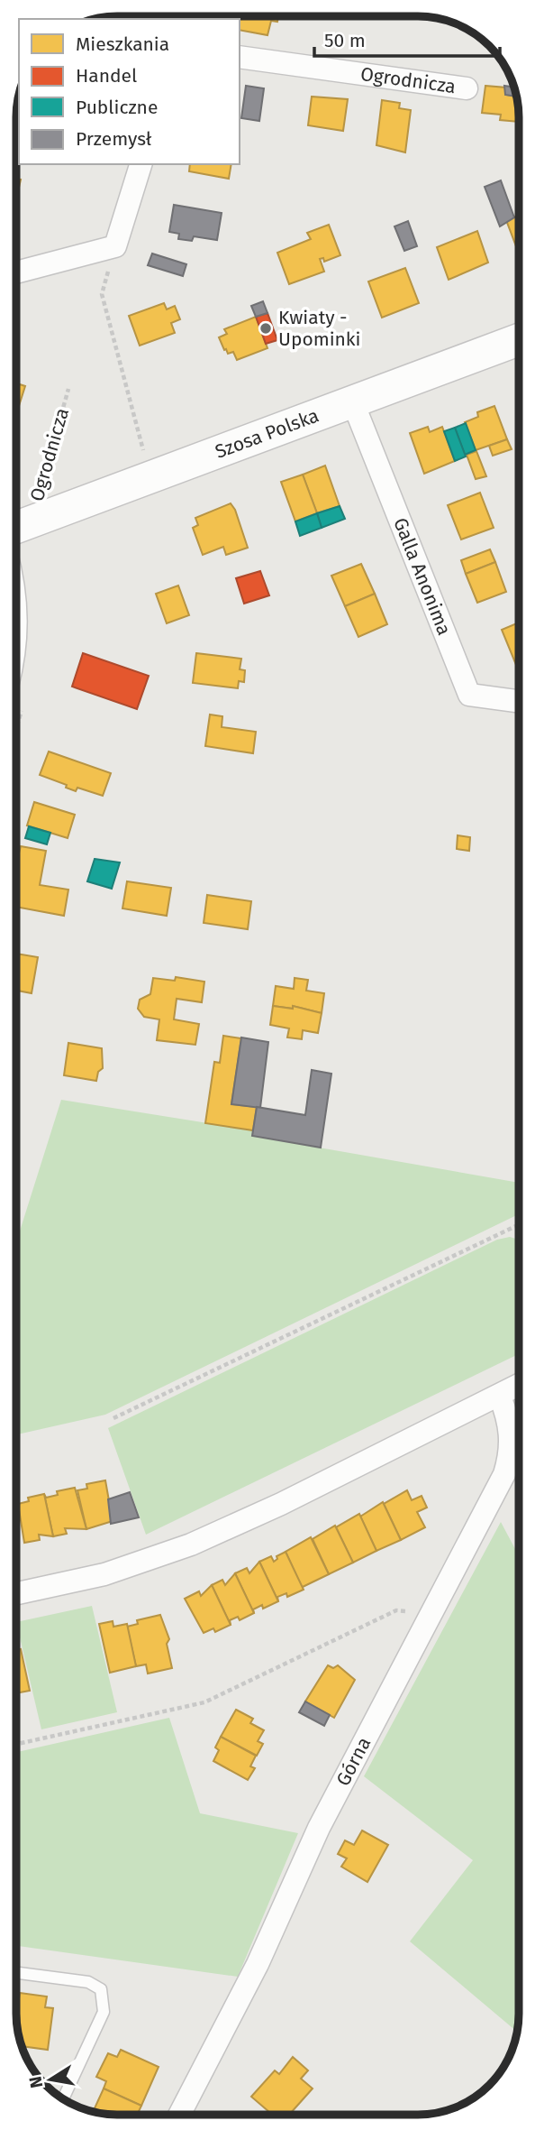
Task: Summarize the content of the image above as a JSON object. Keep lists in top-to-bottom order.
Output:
{
  "streets": {
    "street": [
      "Ogrodnicza",
      "Szosa Polska",
      "Galla Anonima",
      "Górna"
    ]
  },
  "crossings": [
    ["Ogrodnicza", "Szosa Polska"],
    ["Szosa Polska", "Galla Anonima"]
  ],
  "places": ["Kwiaty - Upominki"],
  "legend": [
    "Mieszkania",
    "Handel",
    "Publiczne",
    "Przemysł"
  ],
  "scale_bar": "50 m",
  "north": "left"
}
